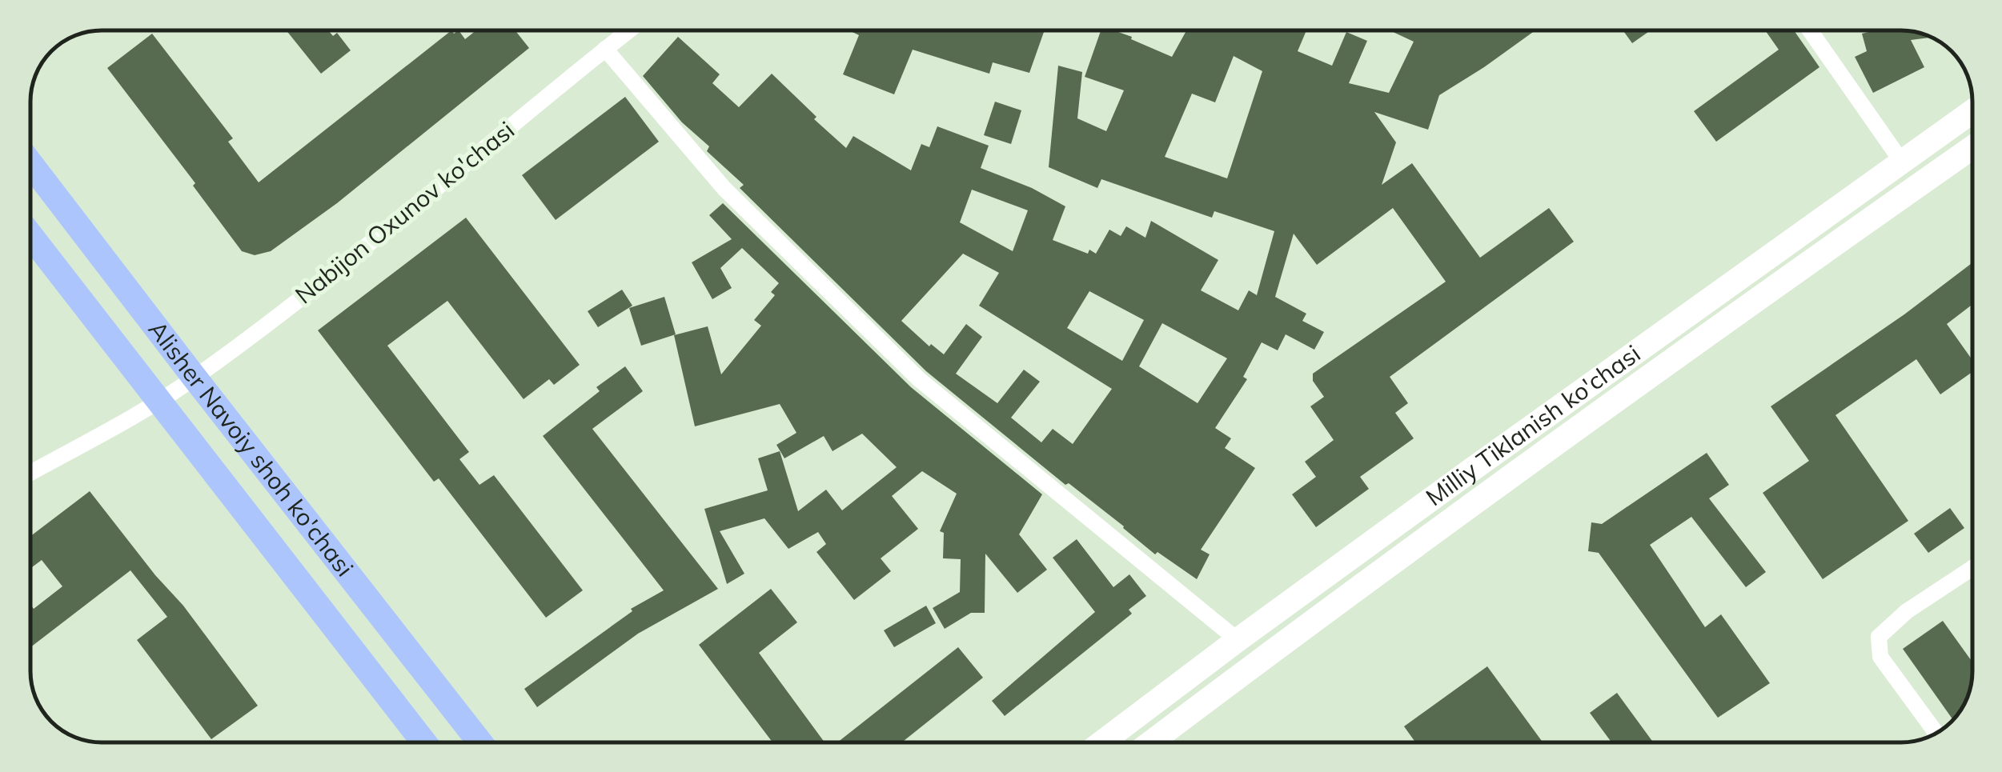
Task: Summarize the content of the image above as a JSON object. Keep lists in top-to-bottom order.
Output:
{
  "streets": {
    "main road": ["Milliy Tiklanish ko'chasi", "Alisher Navoiy shoh ko'chasi"],
    "street": ["Nabijon Oxunov ko'chasi"]
  },
  "crossings": [
    ["Nabijon Oxunov ko'chasi", "Alisher Navoiy shoh ko'chasi"]
  ]
}
